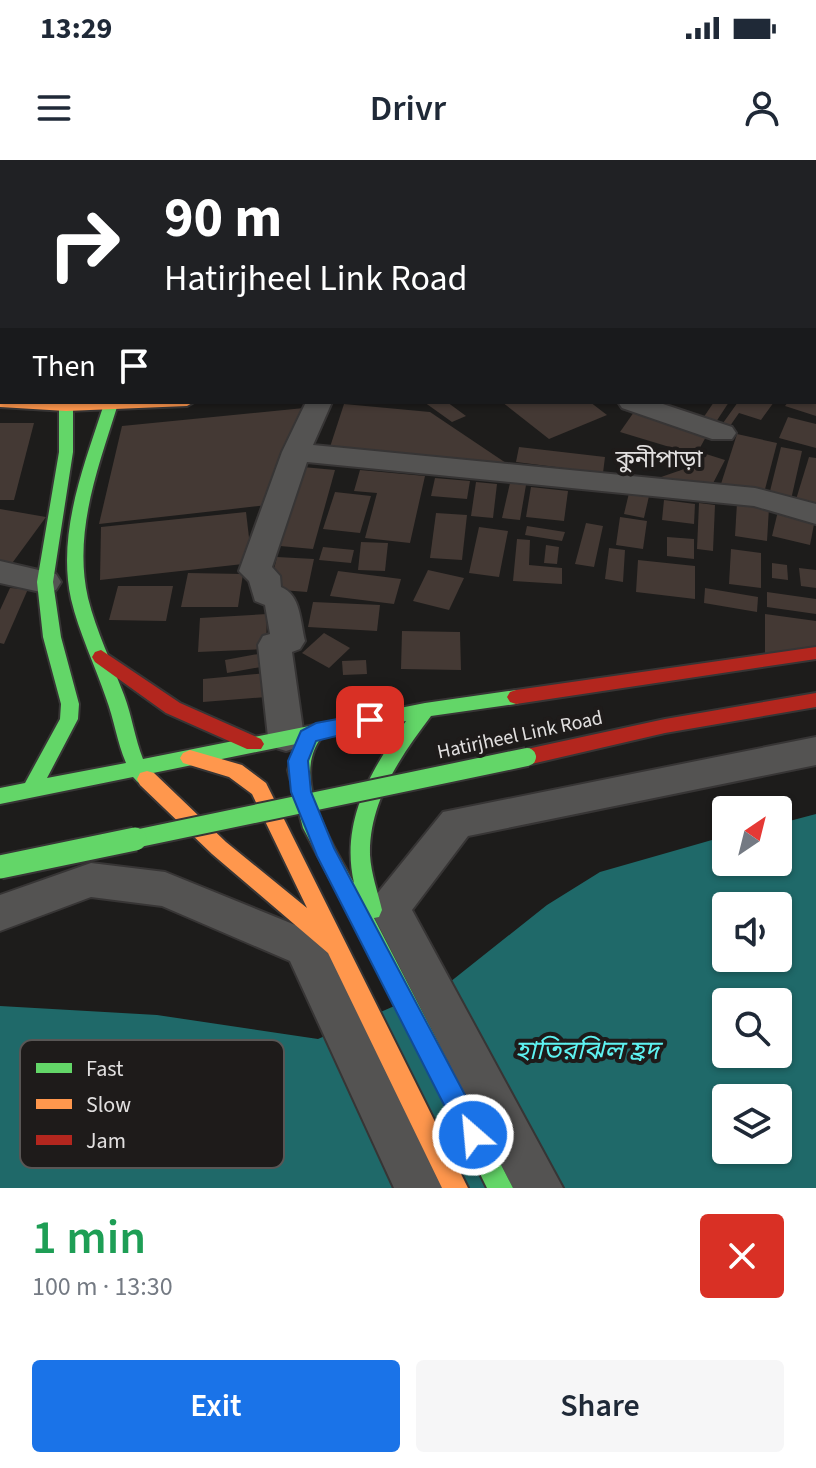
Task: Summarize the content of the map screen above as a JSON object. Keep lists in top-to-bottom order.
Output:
{
  "streets": {
    "main road": ["Hatirjheel Link Road"]
  },
  "districts": ["কুনীপাড়া"],
  "water": ["হাতিরঝিল হ্রদ"],
  "legend": ["Fast", "Slow", "Jam"],
  "north": "top right",
  "page": {
    "status": "13:29",
    "header": "Drivr",
    "turn": ["90 m", "Hatirjheel Link Road"],
    "then": "Then",
    "heading": ["1 min", "100 m · 13:30"],
    "buttons": ["Exit", "Share"]
  }
}
